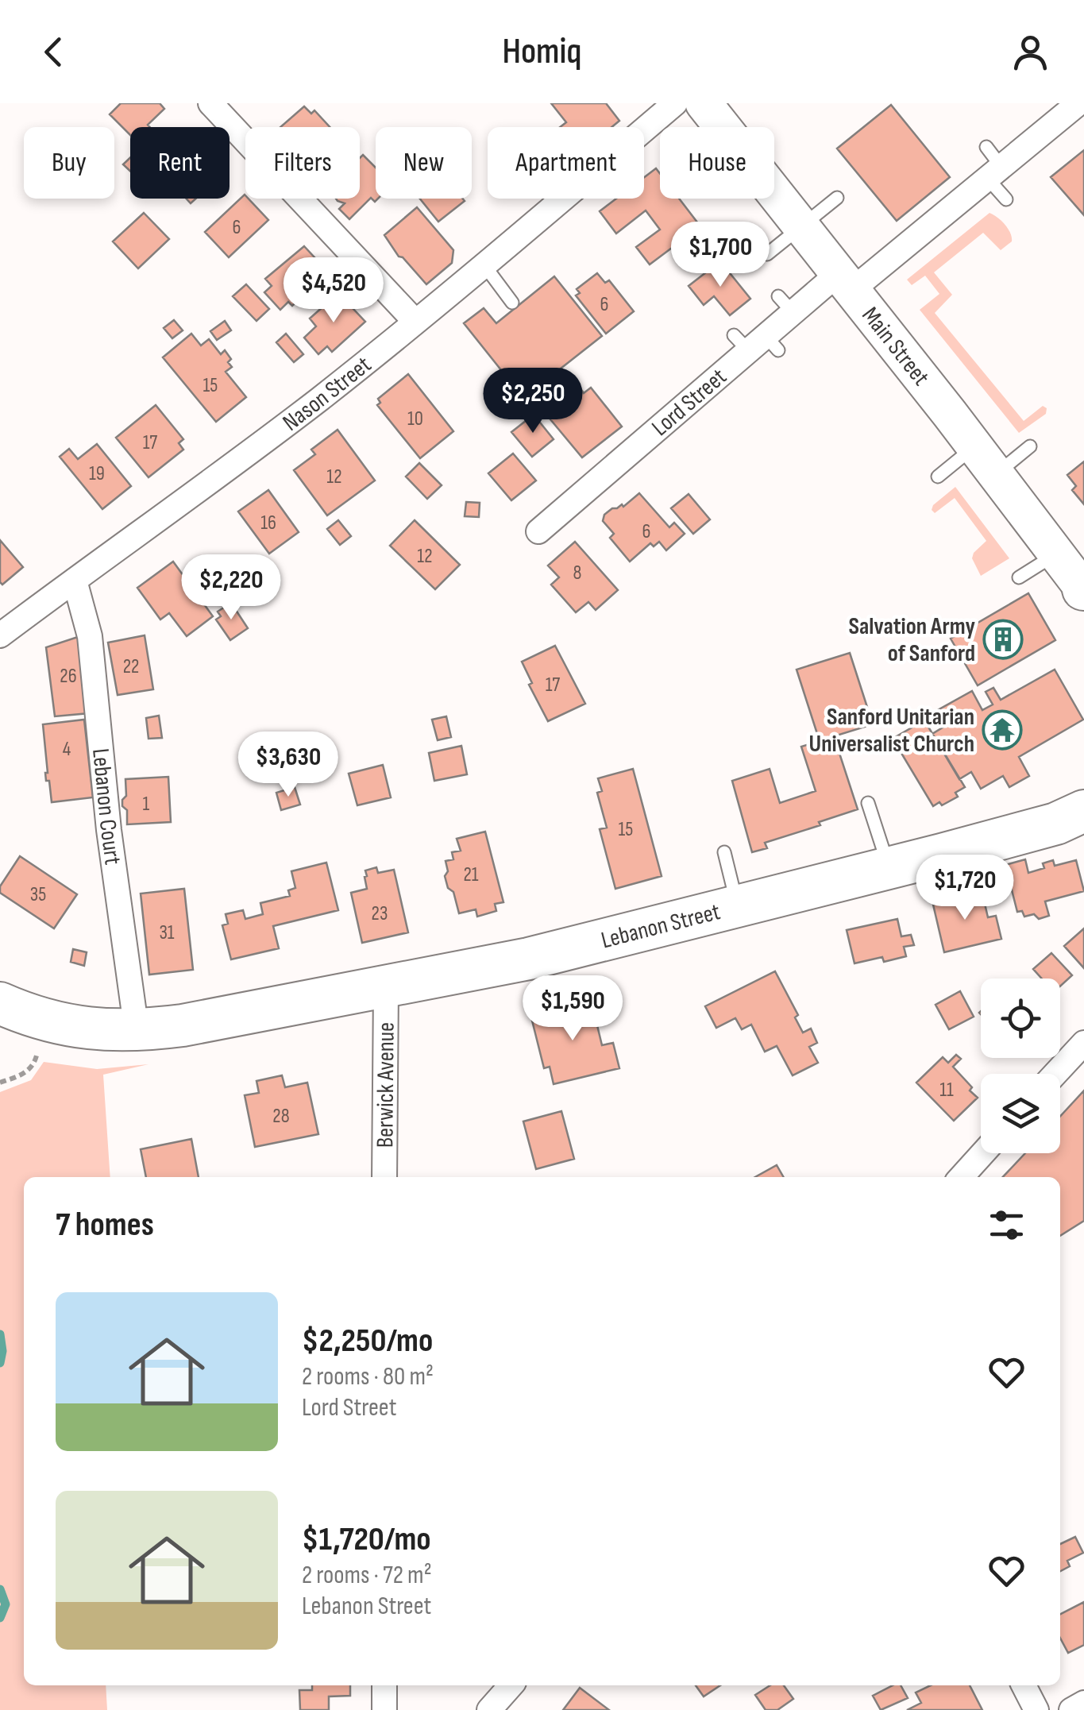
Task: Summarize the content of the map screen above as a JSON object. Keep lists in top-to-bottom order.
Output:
{
  "streets": {
    "highway": ["Lebanon Street"],
    "main road": ["Main Street"],
    "street": [
      "Nason Street",
      "Lord Street",
      "Lebanon Court",
      "Berwick Avenue"
    ]
  },
  "crossings": [
    ["Main Street", "Lord Street"],
    ["Nason Street", "Lebanon Court"],
    ["Lebanon Court", "Lebanon Street"],
    ["Lebanon Street", "Berwick Avenue"]
  ],
  "places": {
    "building": ["Salvation Army of Sanford"],
    "temple": ["Sanford Unitarian Universalist Church"]
  },
  "house_numbers": [
    "6",
    "6",
    "15",
    "10",
    "17",
    "19",
    "12",
    "16",
    "6",
    "12",
    "8",
    "22",
    "26",
    "17",
    "4",
    "1",
    "15",
    "21",
    "35",
    "23",
    "31",
    "11",
    "28"
  ],
  "page": {
    "header": "Homiq",
    "chip": [
      "Buy",
      "Rent",
      "Filters",
      "New",
      "Apartment",
      "House"
    ],
    "price": [
      "$1,700",
      "$4,520",
      "$2,250",
      "$2,220",
      "$3,630",
      "$1,720",
      "$1,590"
    ],
    "heading": "7 homes",
    "list": [
      {
        "name": "$2,250/mo",
        "note": "2 rooms · 80 m² · Lord Street"
      },
      {
        "name": "$1,720/mo",
        "note": "2 rooms · 72 m² · Lebanon Street"
      }
    ]
  }
}
